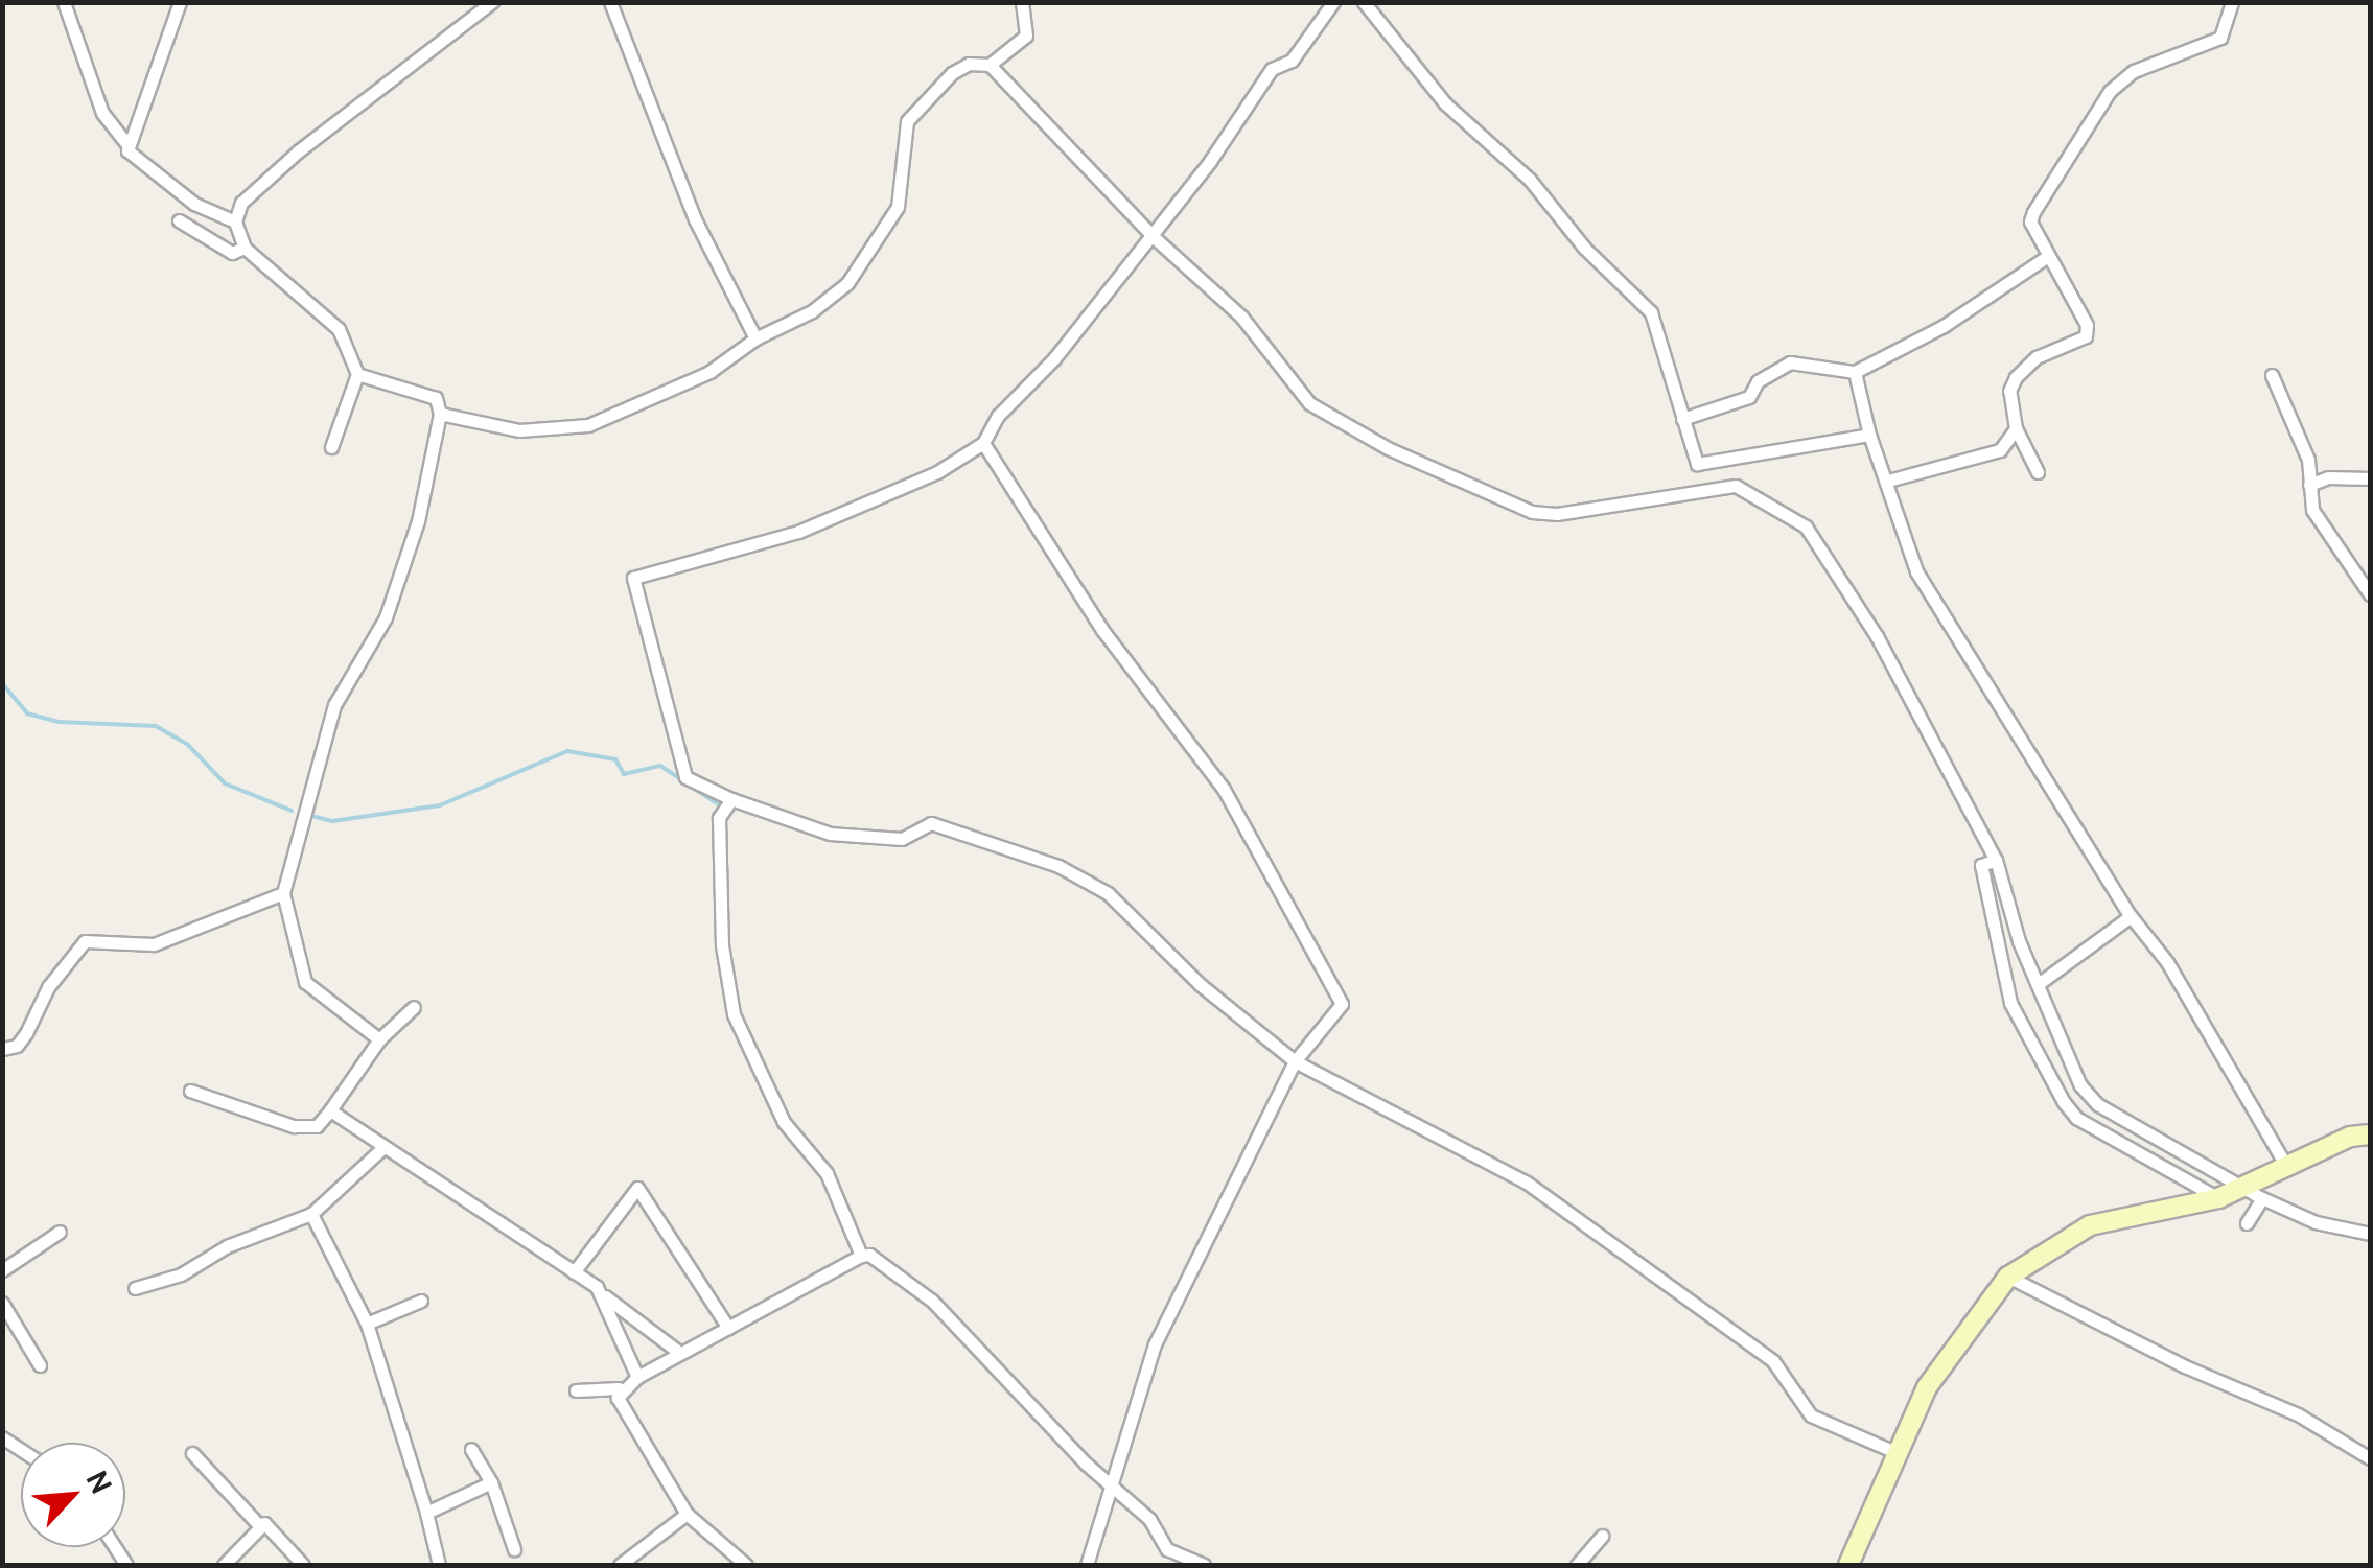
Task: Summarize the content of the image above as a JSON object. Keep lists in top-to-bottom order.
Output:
{
  "north": "top right"
}
